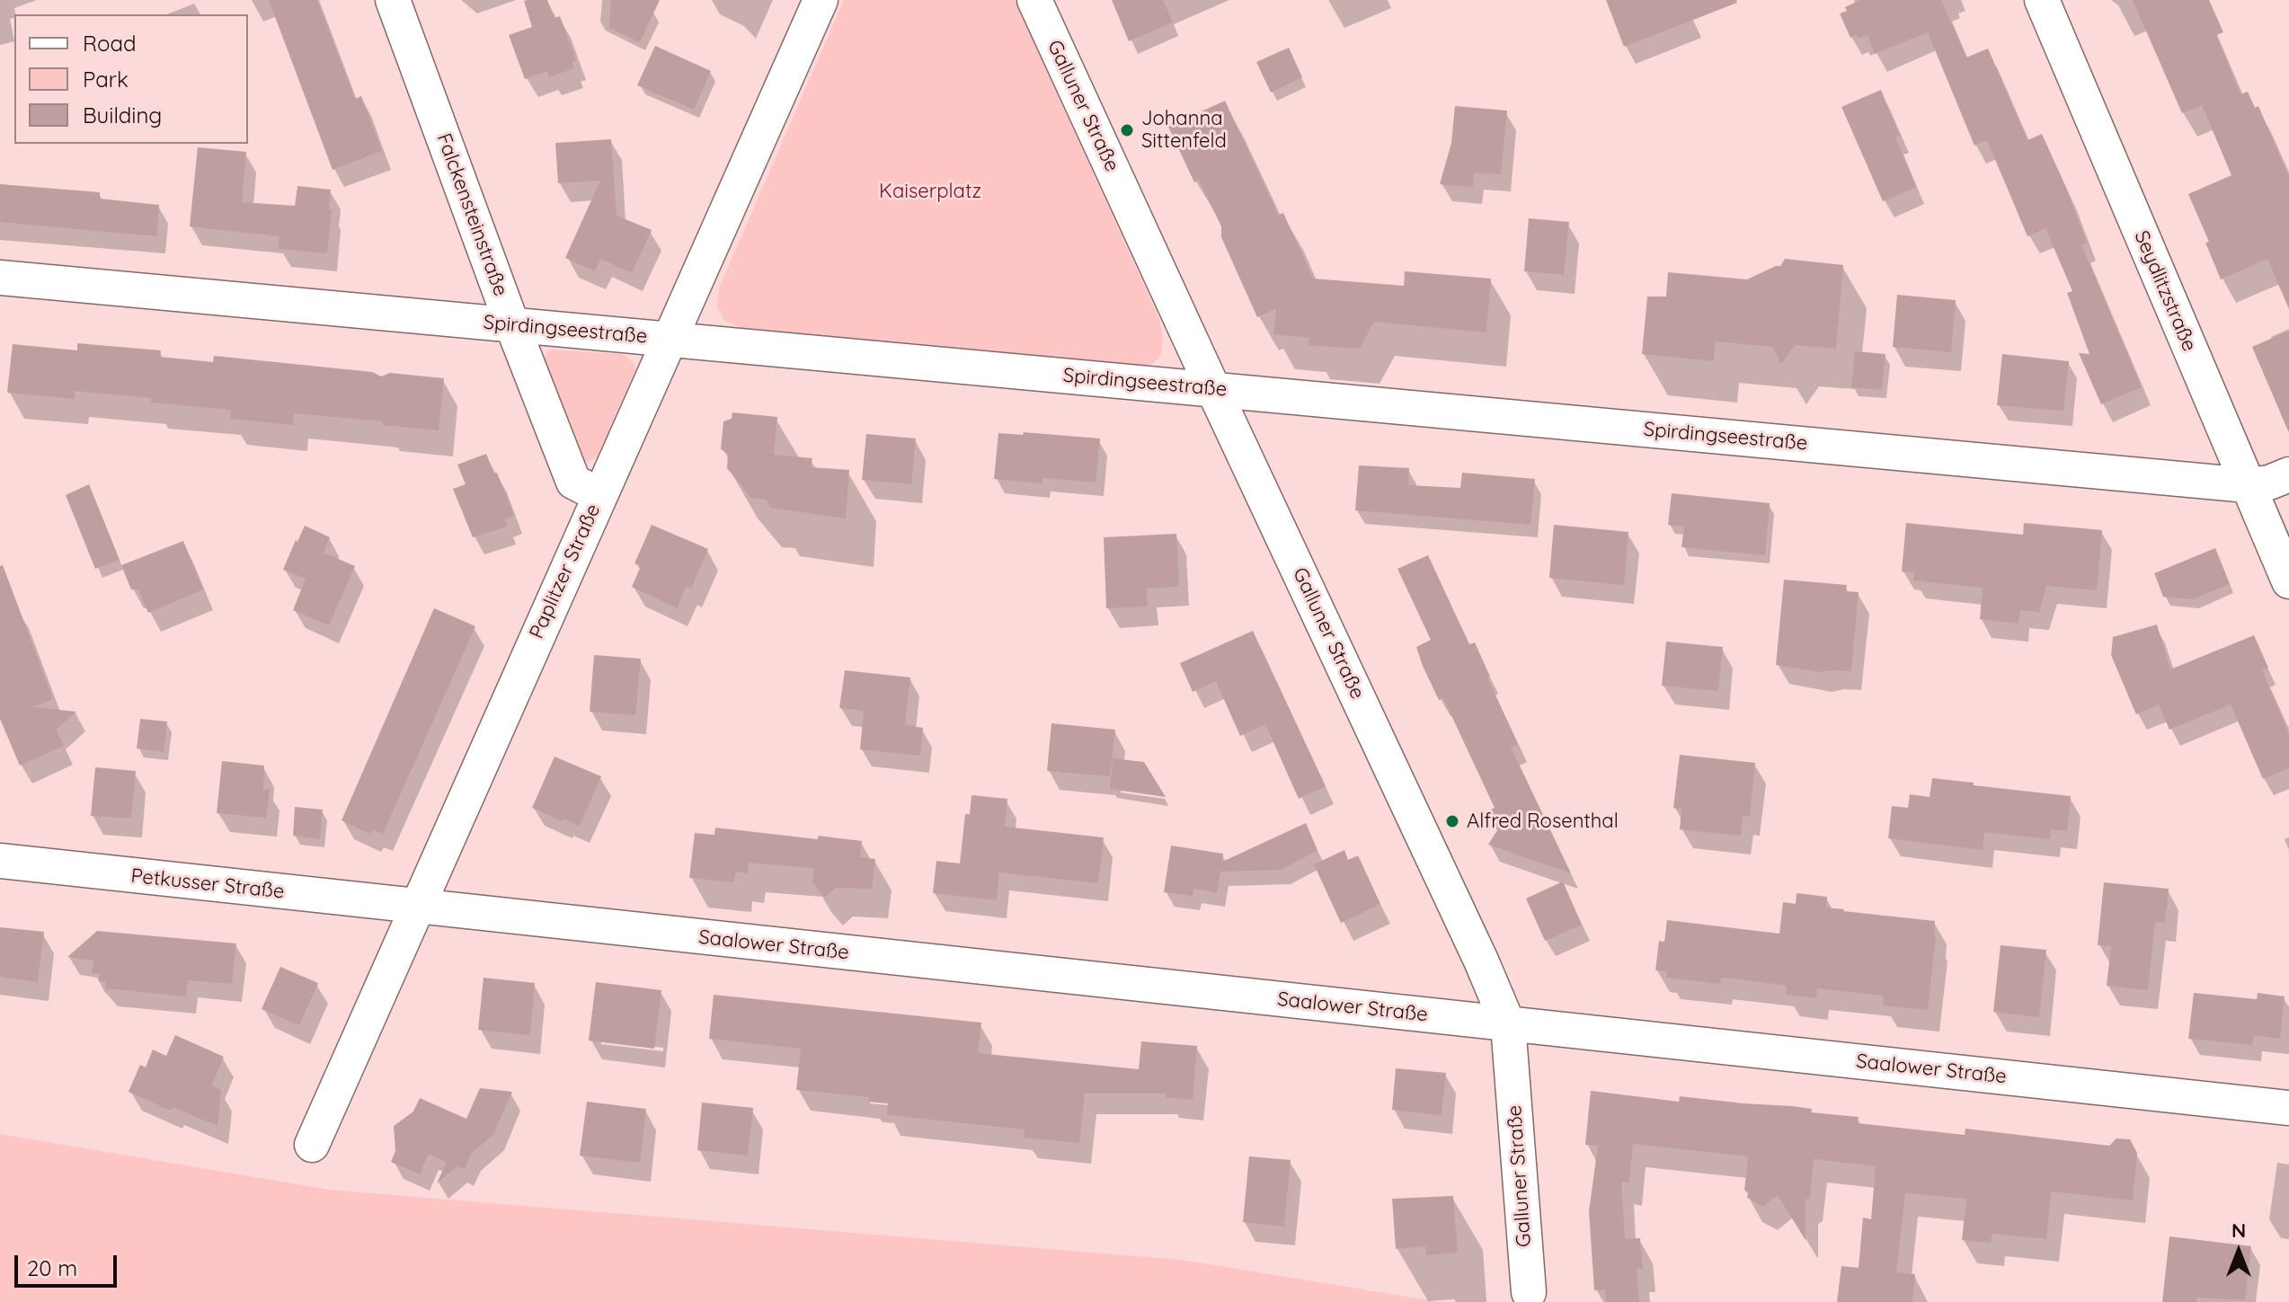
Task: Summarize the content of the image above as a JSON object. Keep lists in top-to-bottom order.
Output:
{
  "streets": {
    "street": [
      "Galluner Straße",
      "Falckensteinstraße",
      "Seydlitzstraße",
      "Spirdingseestraße",
      "Paplitzer Straße",
      "Petkusser Straße",
      "Saalower Straße"
    ]
  },
  "crossings": [
    ["Galluner Straße", "Spirdingseestraße"],
    ["Galluner Straße", "Saalower Straße"],
    ["Falckensteinstraße", "Spirdingseestraße"],
    ["Falckensteinstraße", "Paplitzer Straße"],
    ["Seydlitzstraße", "Spirdingseestraße"],
    ["Spirdingseestraße", "Paplitzer Straße"],
    ["Paplitzer Straße", "Petkusser Straße"],
    ["Paplitzer Straße", "Saalower Straße"],
    ["Petkusser Straße", "Saalower Straße"]
  ],
  "parks": ["Kaiserplatz"],
  "places": ["Johanna Sittenfeld", "Alfred Rosenthal"],
  "legend": ["Road", "Park", "Building"],
  "scale_bar": "20 m",
  "north": "top"
}
